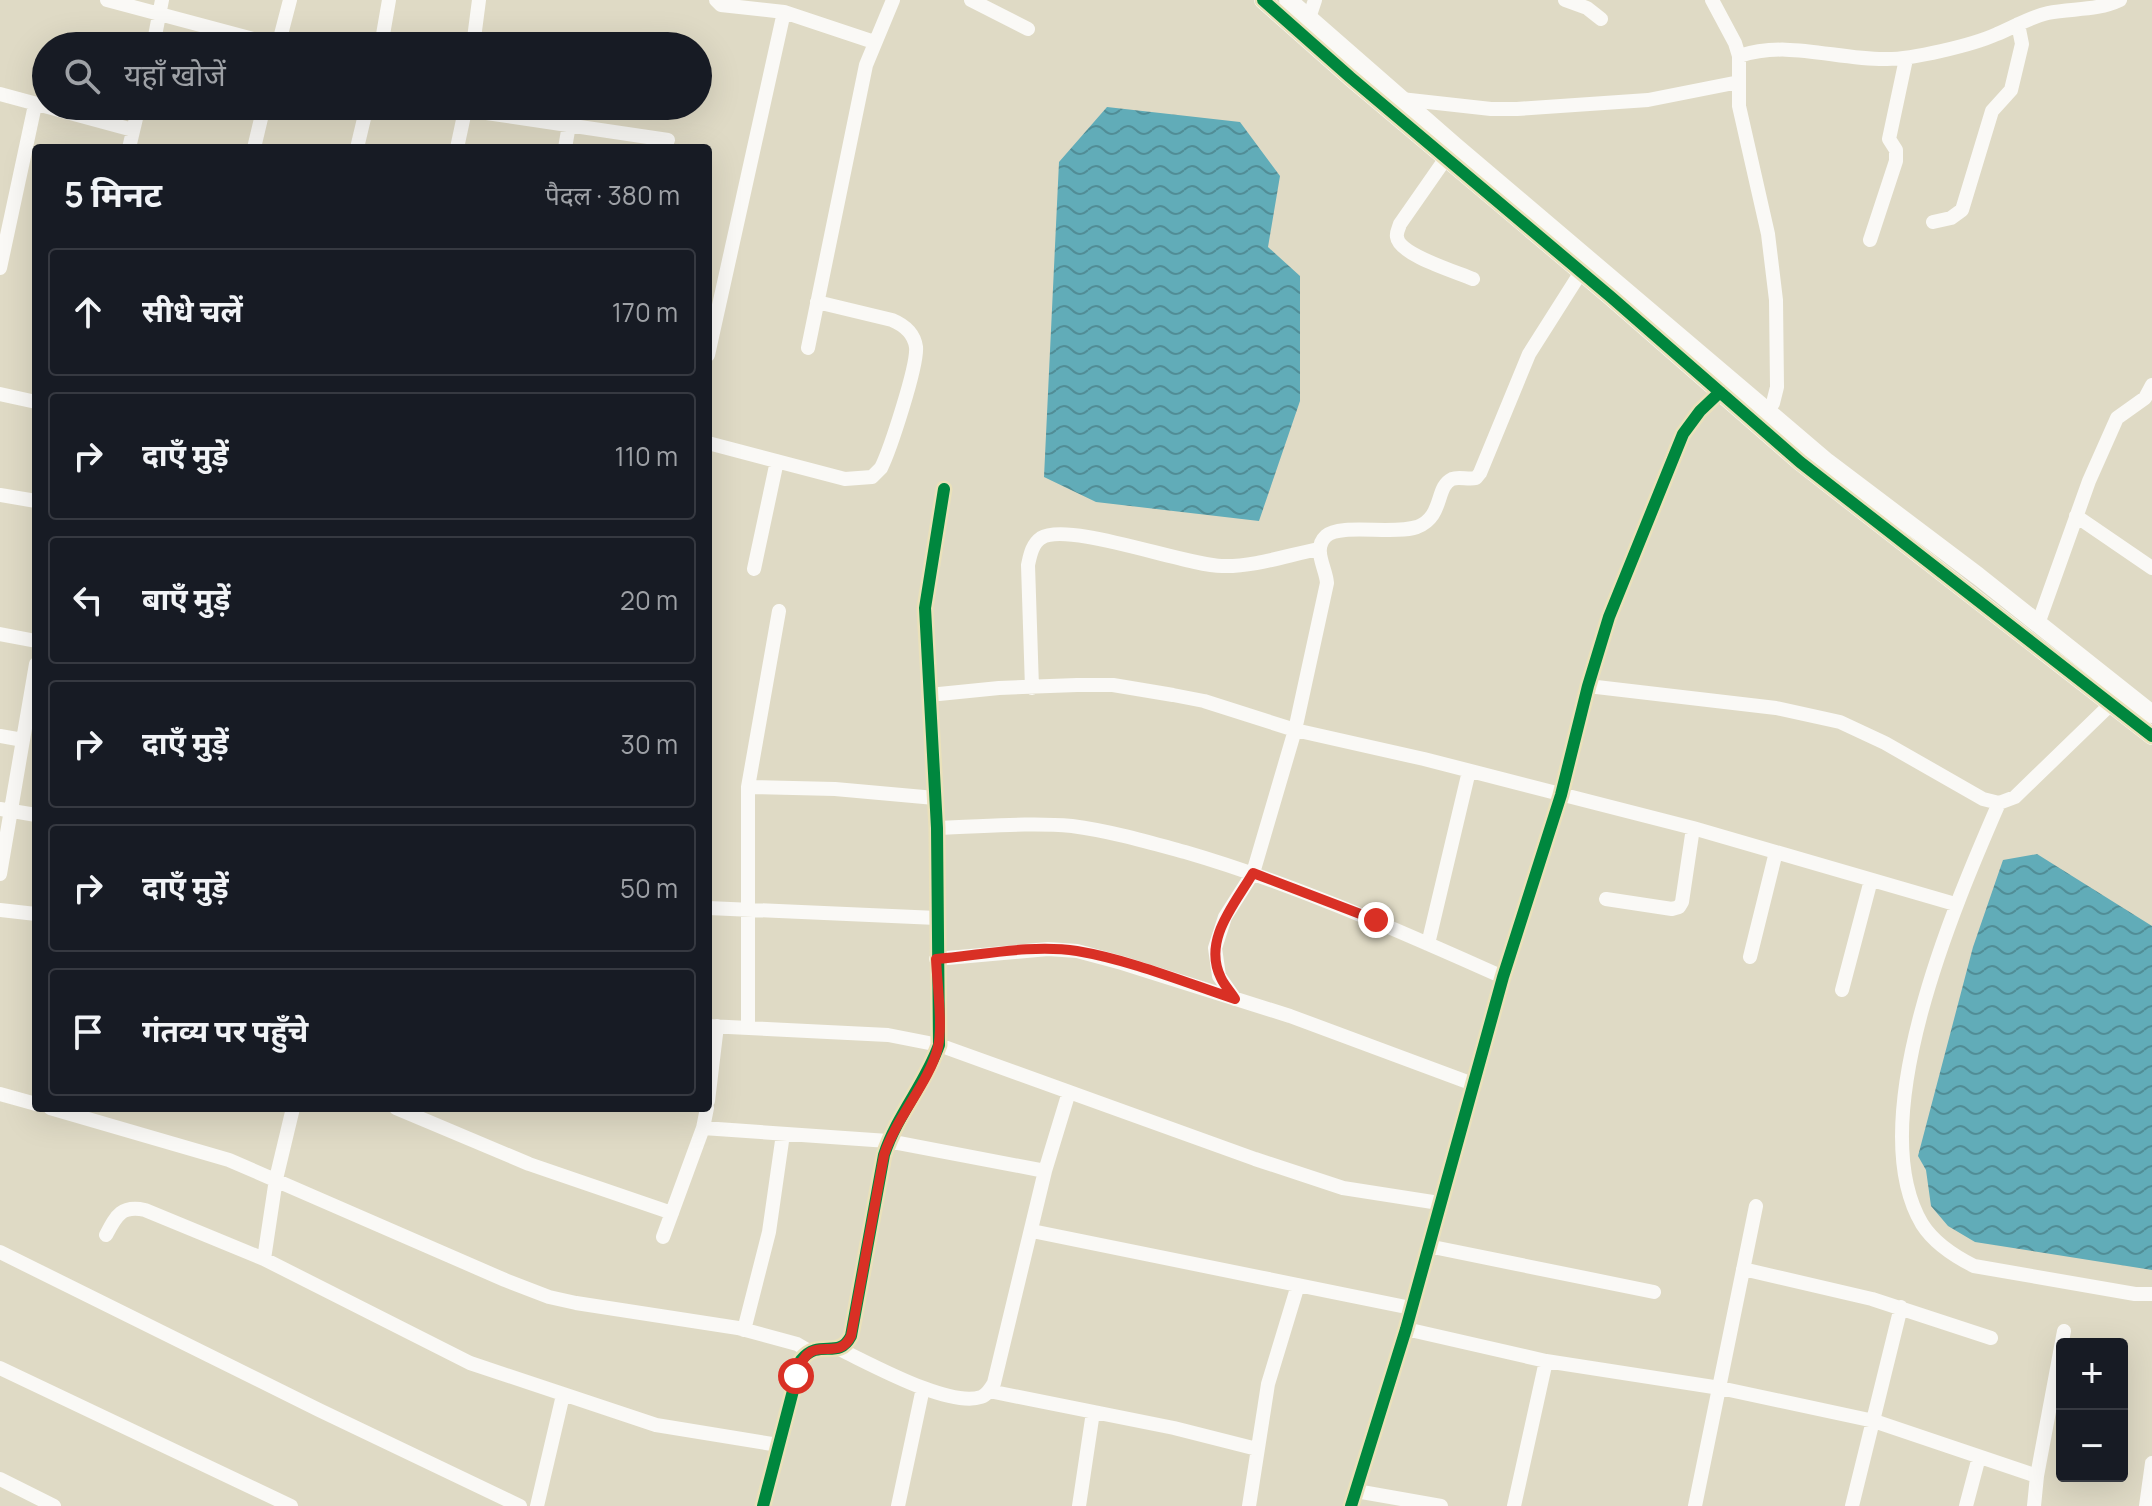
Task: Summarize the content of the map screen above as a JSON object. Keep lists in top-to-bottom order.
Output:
{
  "page": {
    "search": "यहाँ खोजें",
    "heading": ["5 मिनट", "पैदल · 380 m"],
    "list": [
      ["सीधे चलें", "170 m"],
      ["दाएँ मुड़ें", "110 m"],
      ["बाएँ मुड़ें", "20 m"],
      ["दाएँ मुड़ें", "30 m"],
      ["दाएँ मुड़ें", "50 m"],
      "गंतव्य पर पहुँचे"
    ],
    "map_buttons": ["+", "−"]
  }
}
